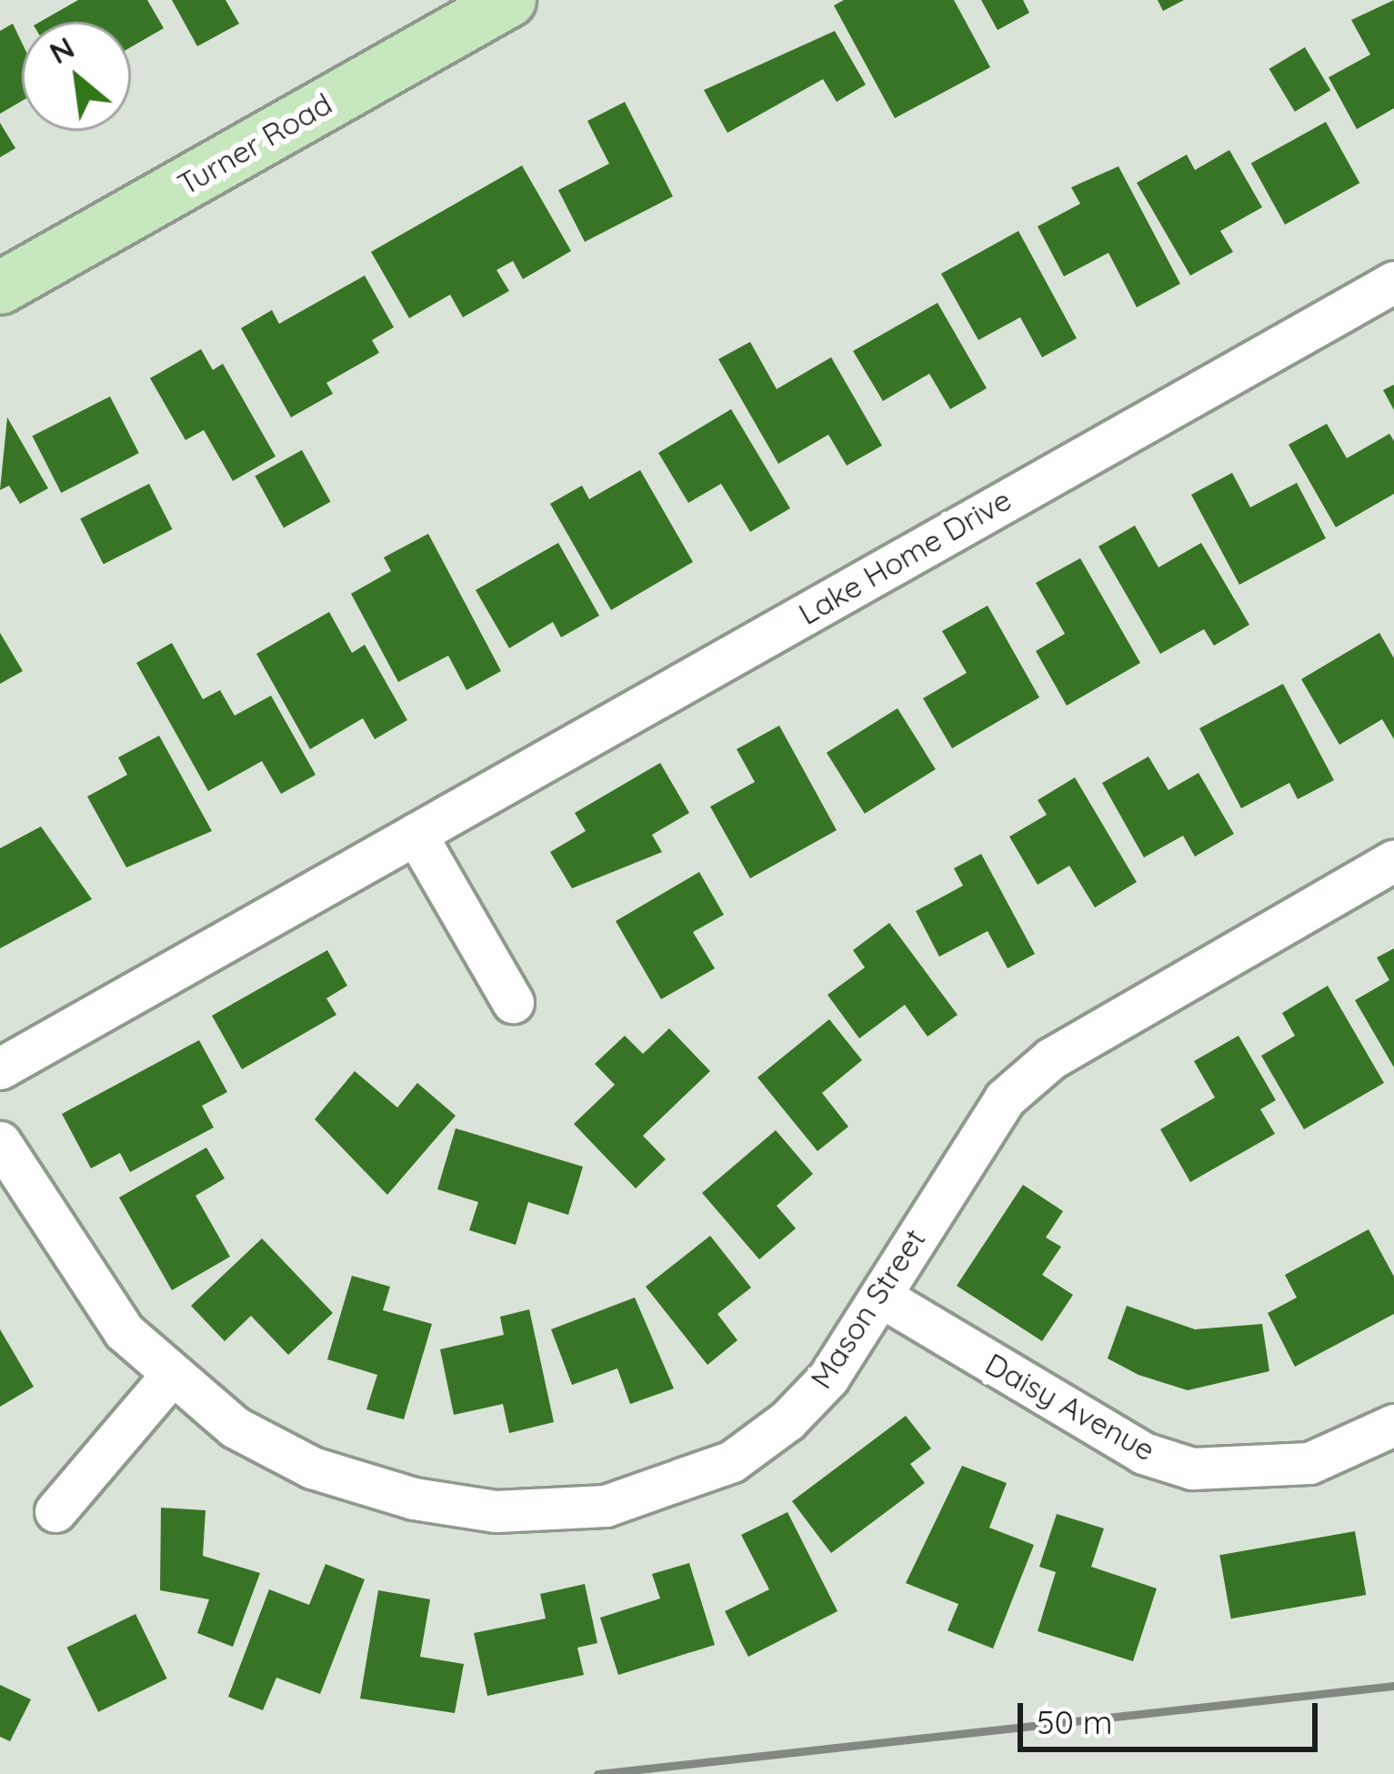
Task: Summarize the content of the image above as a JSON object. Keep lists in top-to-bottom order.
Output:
{
  "streets": {
    "main road": ["Turner Road"],
    "street": ["Lake Home Drive", "Mason Street", "Daisy Avenue"]
  },
  "crossings": [
    ["Mason Street", "Daisy Avenue"]
  ],
  "scale_bar": "50 m",
  "north": "top left"
}
